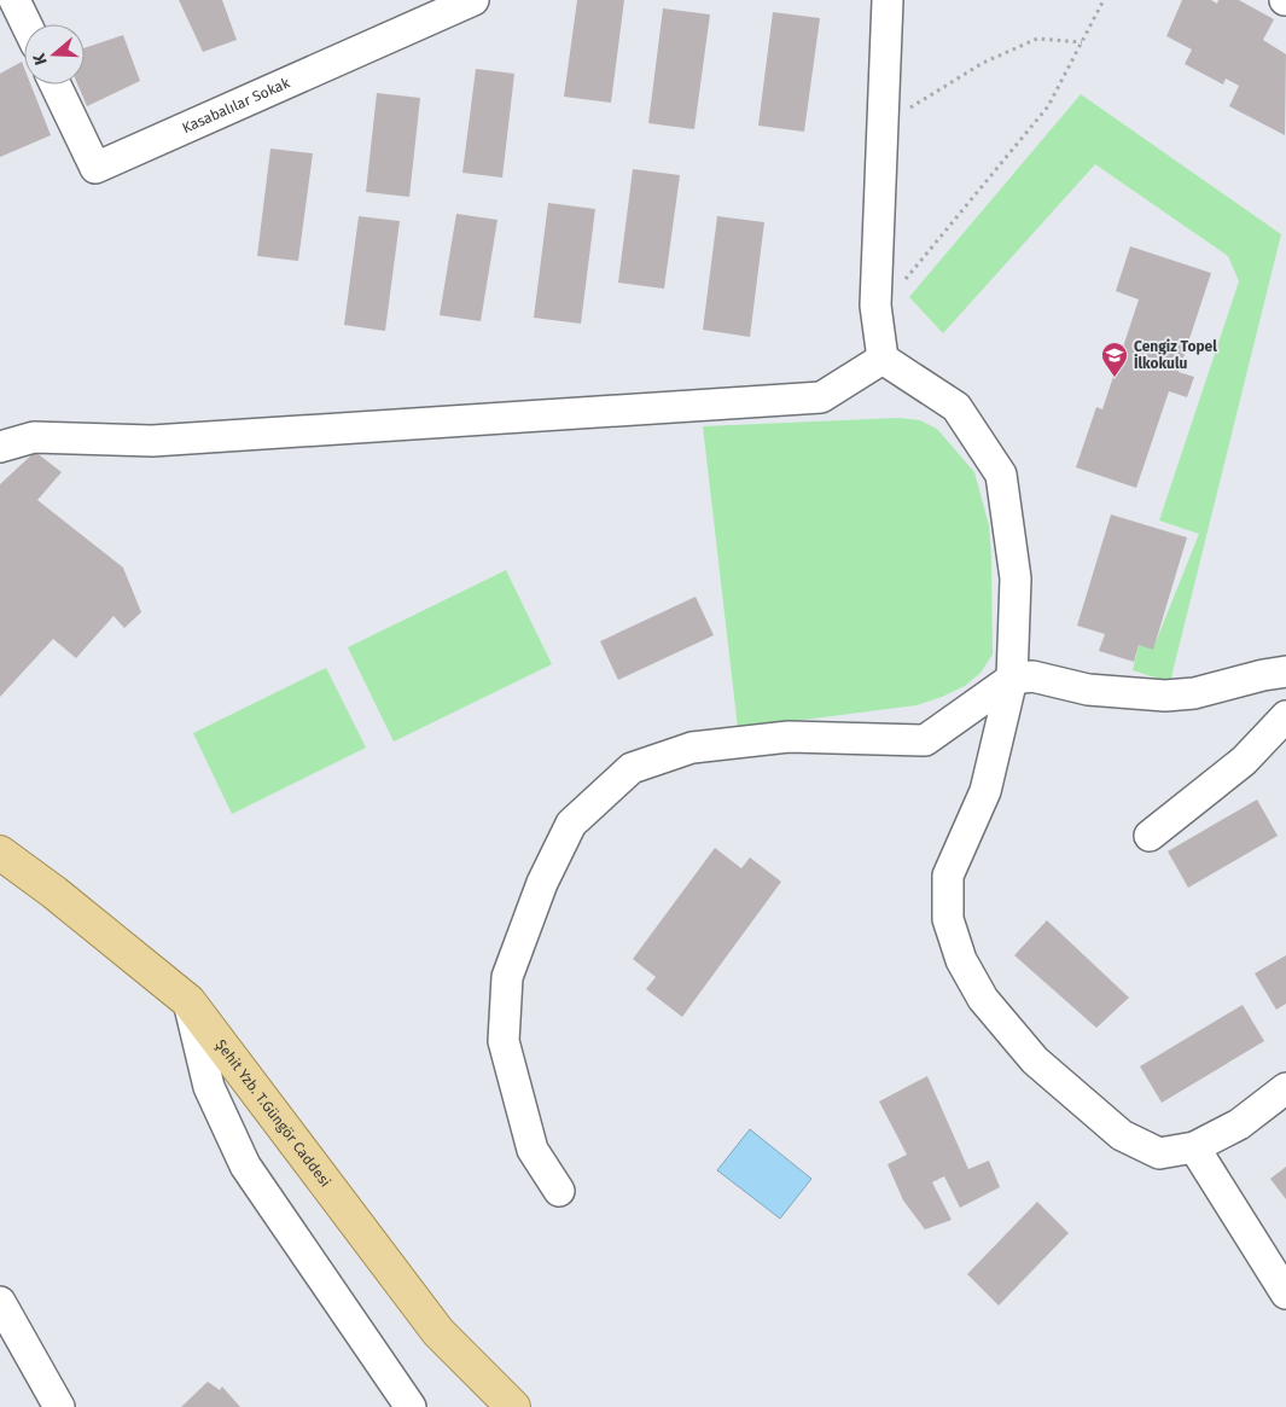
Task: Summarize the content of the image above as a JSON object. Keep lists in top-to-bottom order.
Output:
{
  "streets": {
    "main road": ["Şehit Yzb. T.Güngör Caddesi"],
    "street": ["Kasabalılar Sokak"]
  },
  "places": {
    "school or university": ["Cengiz Topel İlkokulu"]
  },
  "north": "left"
}
